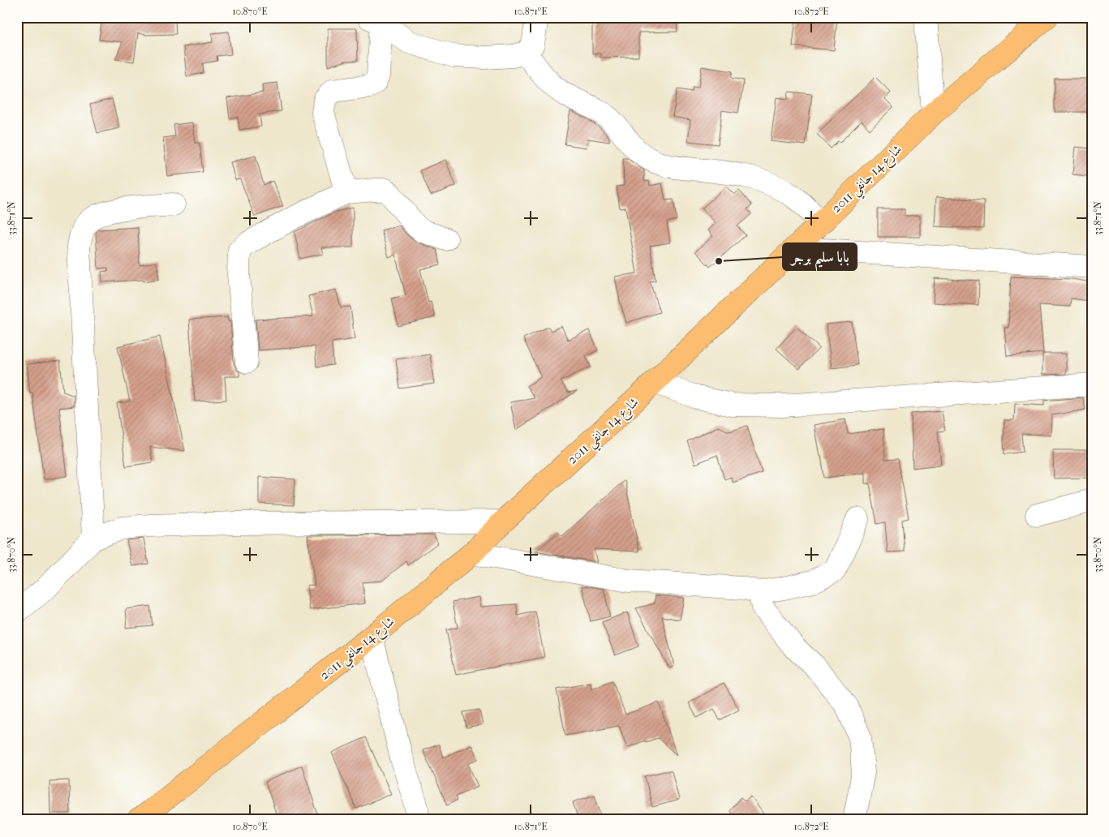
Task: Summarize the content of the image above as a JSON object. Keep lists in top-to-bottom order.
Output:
{
  "streets": {
    "main road": ["شارع 14 جانفي 2011"]
  },
  "places": ["بابا سليم برجر"],
  "coordinates": [
    "10.870°E",
    "10.871°E",
    "10.872°E",
    "33.871°N",
    "33.870°N"
  ]
}
